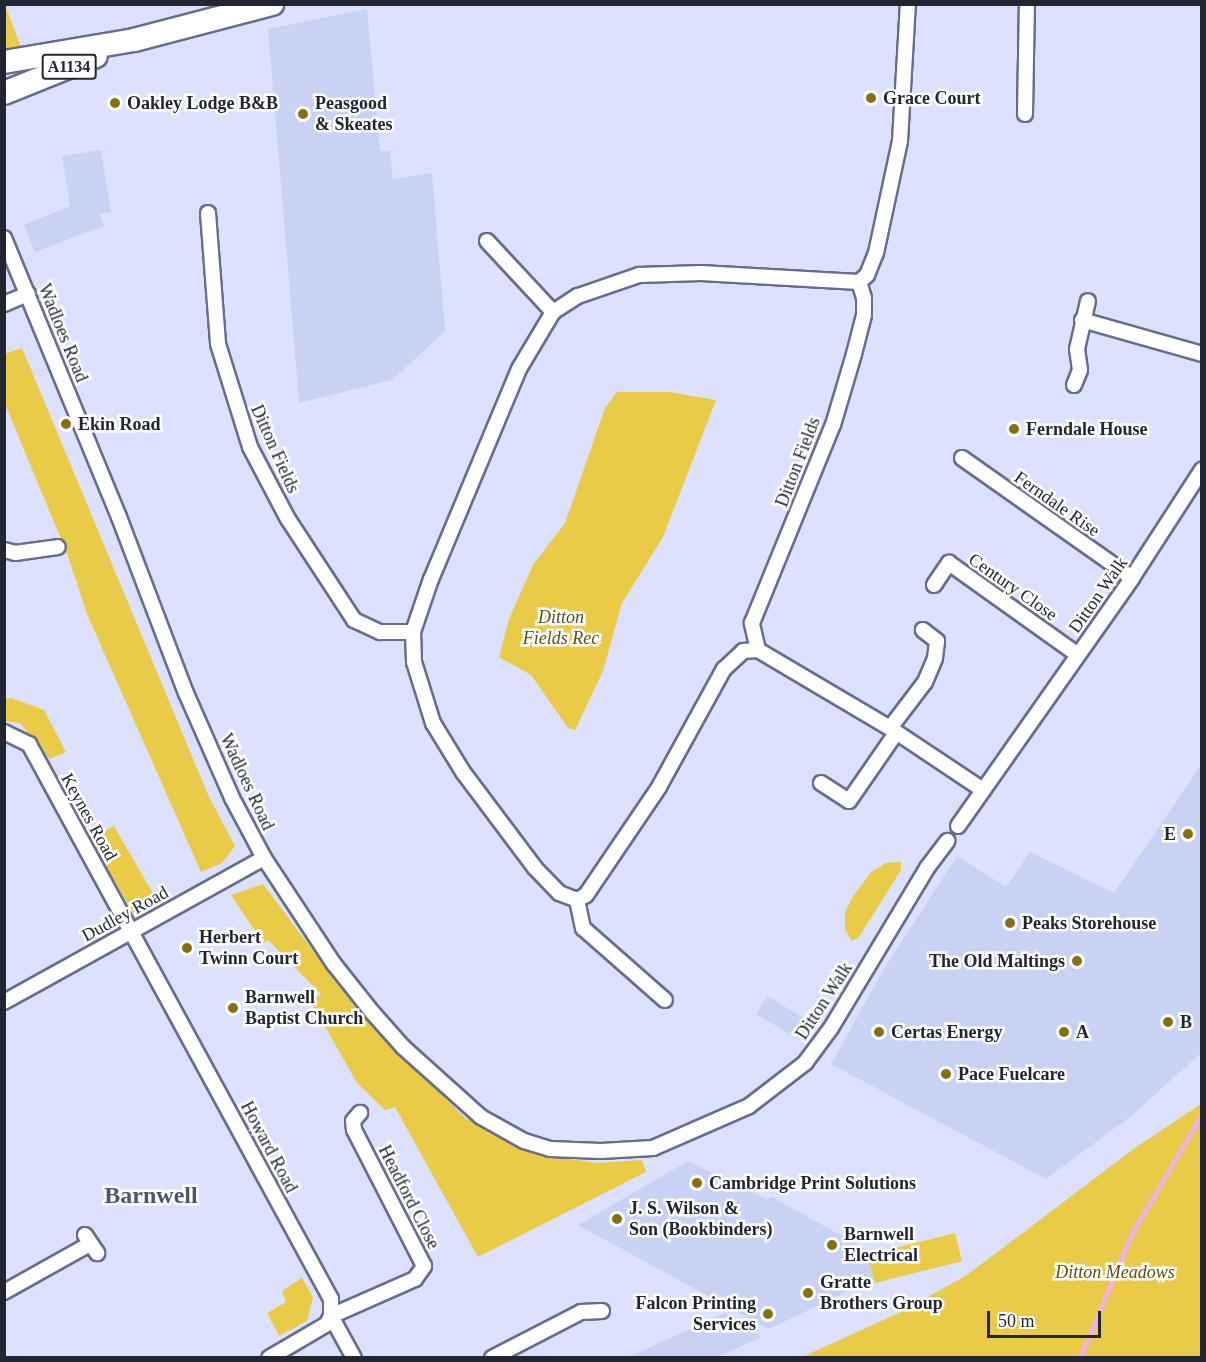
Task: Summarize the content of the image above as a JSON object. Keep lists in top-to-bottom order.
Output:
{
  "streets": {
    "main road": ["A1134"],
    "street": [
      "Wadloes Road",
      "Ditton Fields",
      "Ferndale Rise",
      "Century Close",
      "Ditton Walk",
      "Keynes Road",
      "Dudley Road",
      "Howard Road",
      "Headford Close"
    ]
  },
  "crossings": [
    ["Wadloes Road", "Ditton Walk"],
    ["Wadloes Road", "Dudley Road"],
    ["Ferndale Rise", "Ditton Walk"],
    ["Century Close", "Ditton Walk"],
    ["Keynes Road", "Dudley Road"],
    ["Keynes Road", "Howard Road"],
    ["Dudley Road", "Howard Road"],
    ["Howard Road", "Headford Close"]
  ],
  "districts": ["Barnwell"],
  "parks": ["Ditton Fields Rec", "Ditton Meadows"],
  "places": [
    "Grace Court",
    "Oakley Lodge B&B",
    "Peasgood & Skeates",
    "Ekin Road",
    "Ferndale House",
    "E",
    "Peaks Storehouse",
    "Herbert Twinn Court",
    "The Old Maltings",
    "Barnwell Baptist Church",
    "B",
    "Certas Energy",
    "A",
    "Pace Fuelcare",
    "Cambridge Print Solutions",
    "J. S. Wilson & Son (Bookbinders)",
    "Barnwell Electrical",
    "Gratte Brothers Group",
    "Falcon Printing Services"
  ],
  "scale_bar": "50 m"
}
